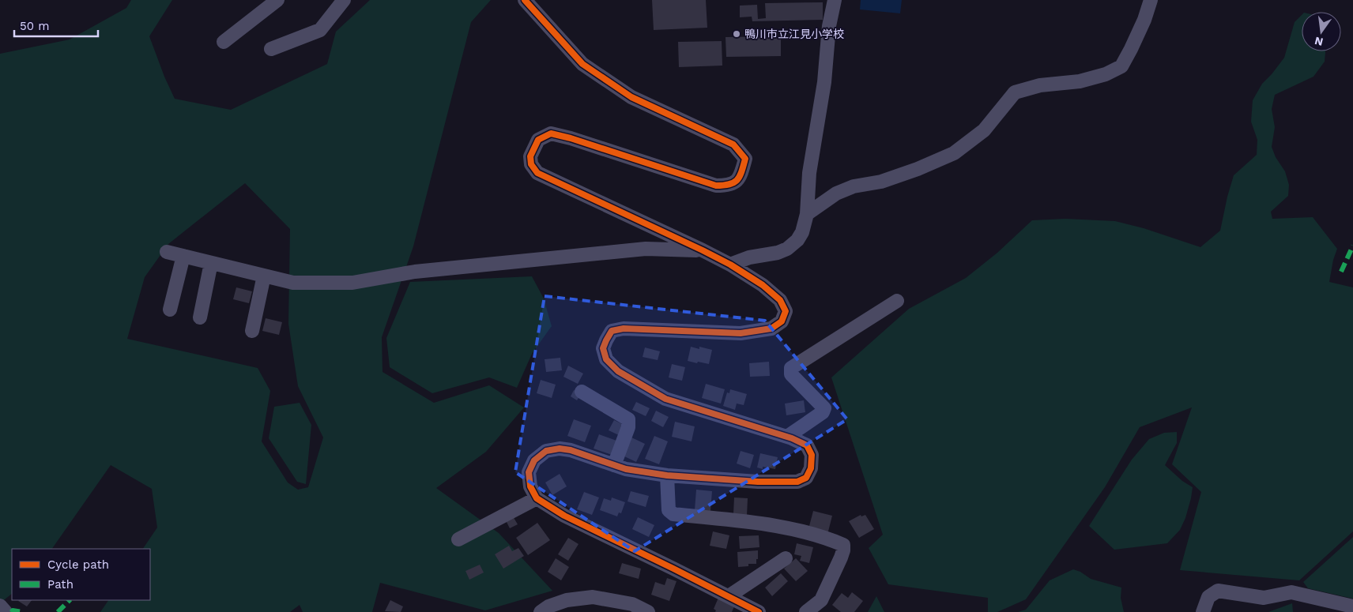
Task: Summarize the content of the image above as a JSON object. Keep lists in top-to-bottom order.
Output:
{
  "places": ["鴨川市立江見小学校"],
  "legend": ["Cycle path", "Path"],
  "scale_bar": "50 m",
  "north": "bottom"
}
